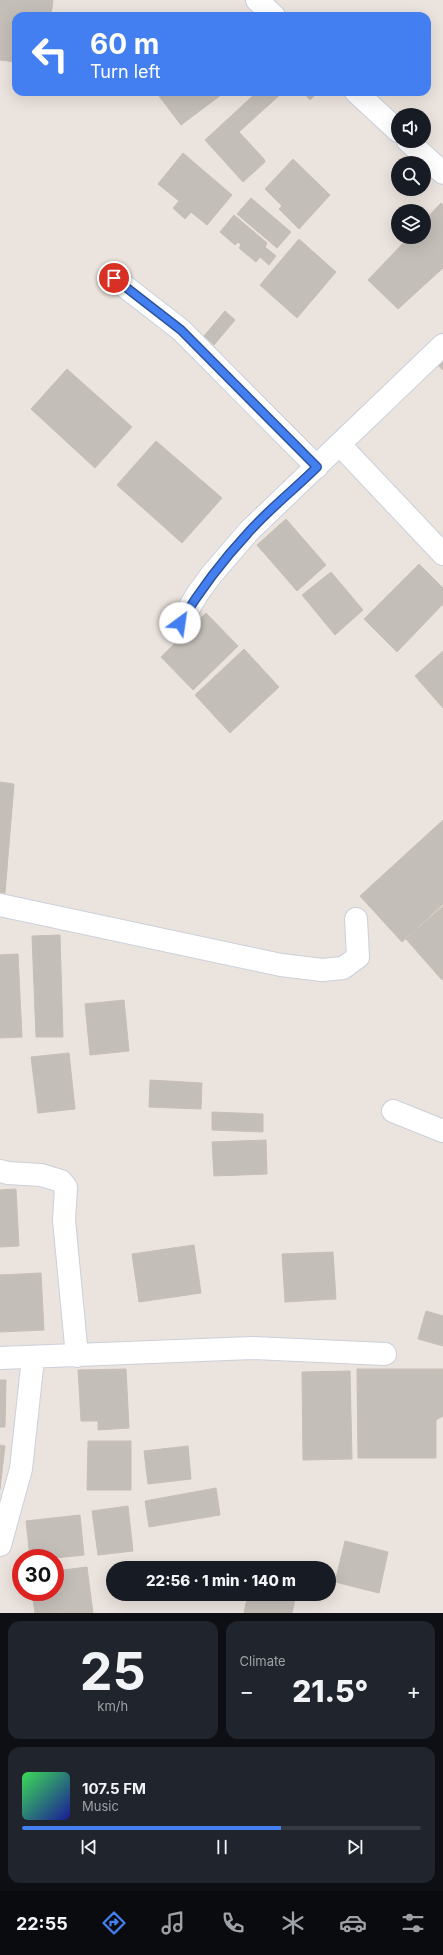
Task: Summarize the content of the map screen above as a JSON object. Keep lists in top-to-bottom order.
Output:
{
  "page": {
    "turn": ["60 m", "Turn left"],
    "limit": "30",
    "trip": "22:56 · 1 min · 140 m",
    "tile": [
      ["25", "km/h"],
      "Climate"
    ],
    "heat": ["−", "21.5°", "+"],
    "song": ["107.5 FM", "Music"],
    "tabs": "22:55"
  }
}
